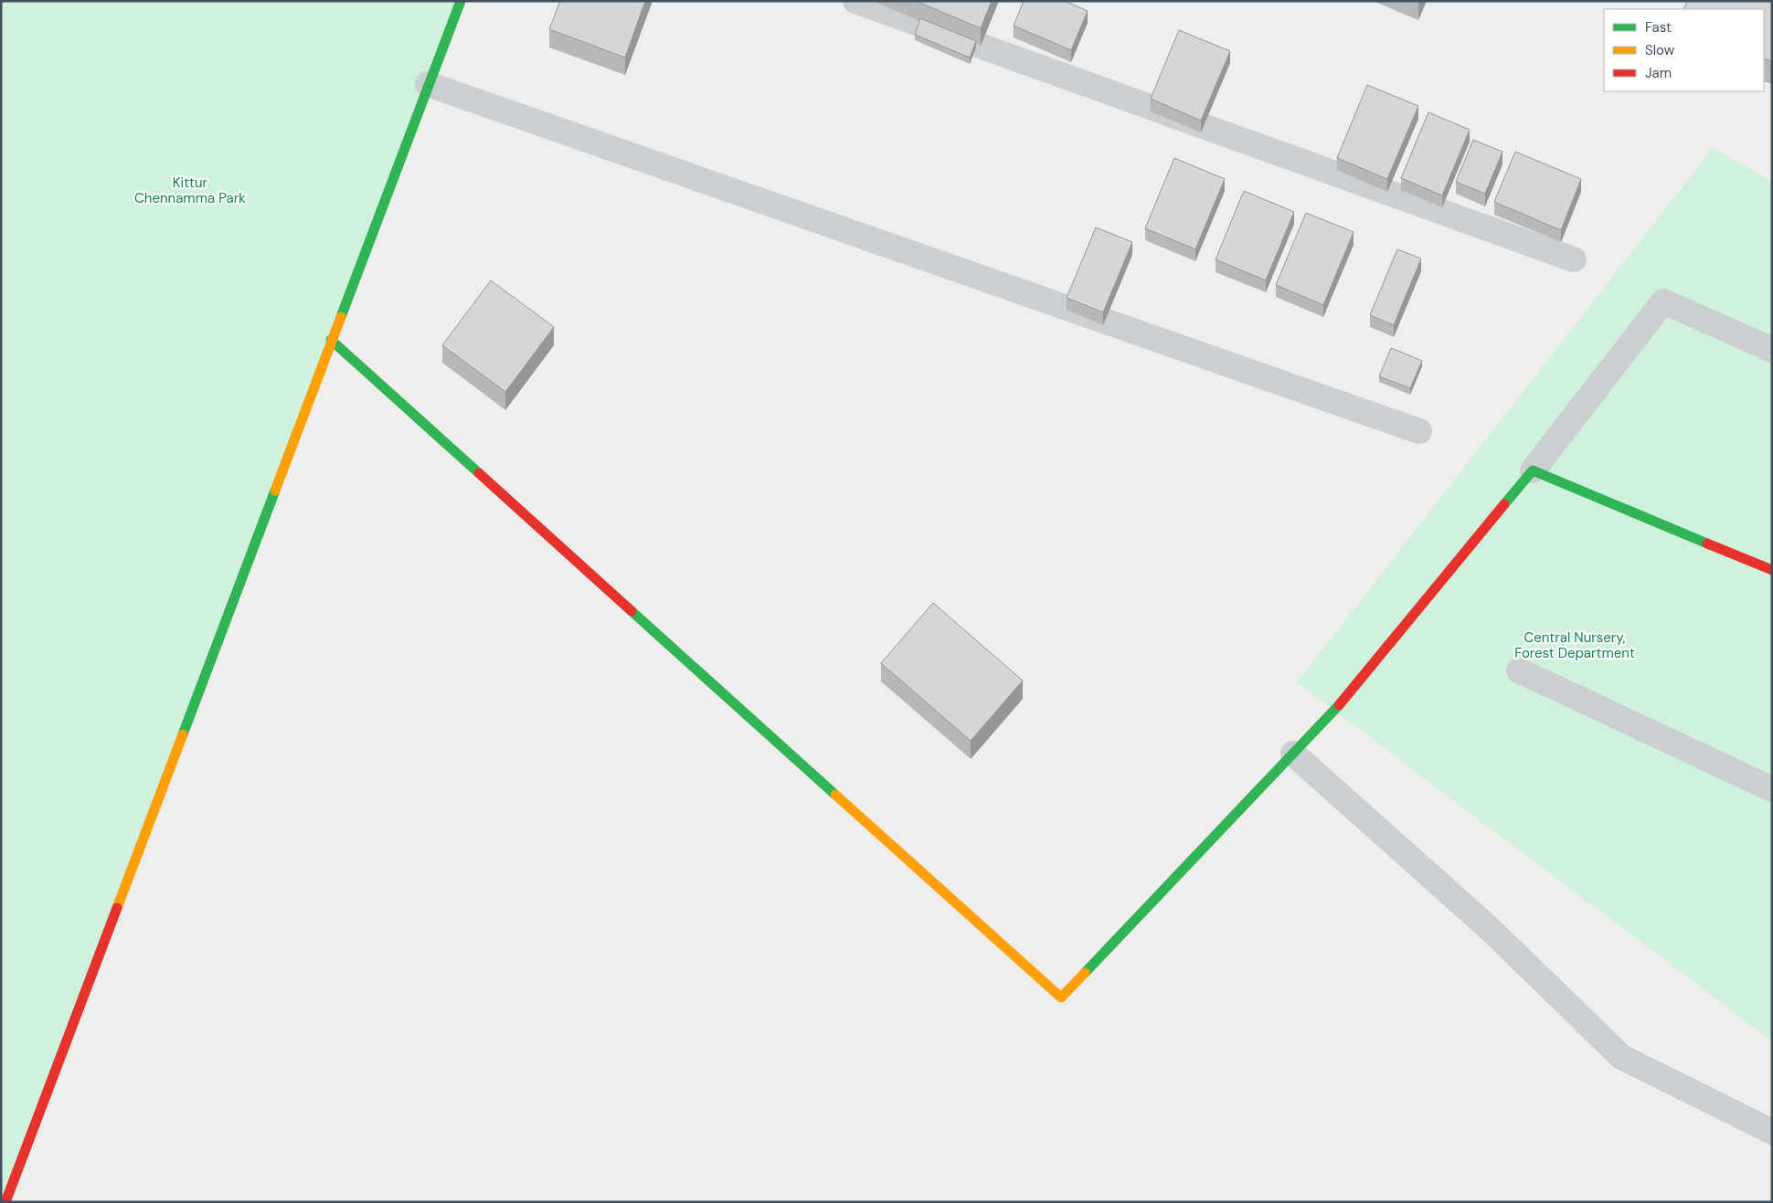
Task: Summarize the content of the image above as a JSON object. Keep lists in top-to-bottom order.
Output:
{
  "parks": ["Kittur Chennamma Park", "Central Nursery, Forest Department"],
  "legend": ["Fast", "Slow", "Jam"]
}
